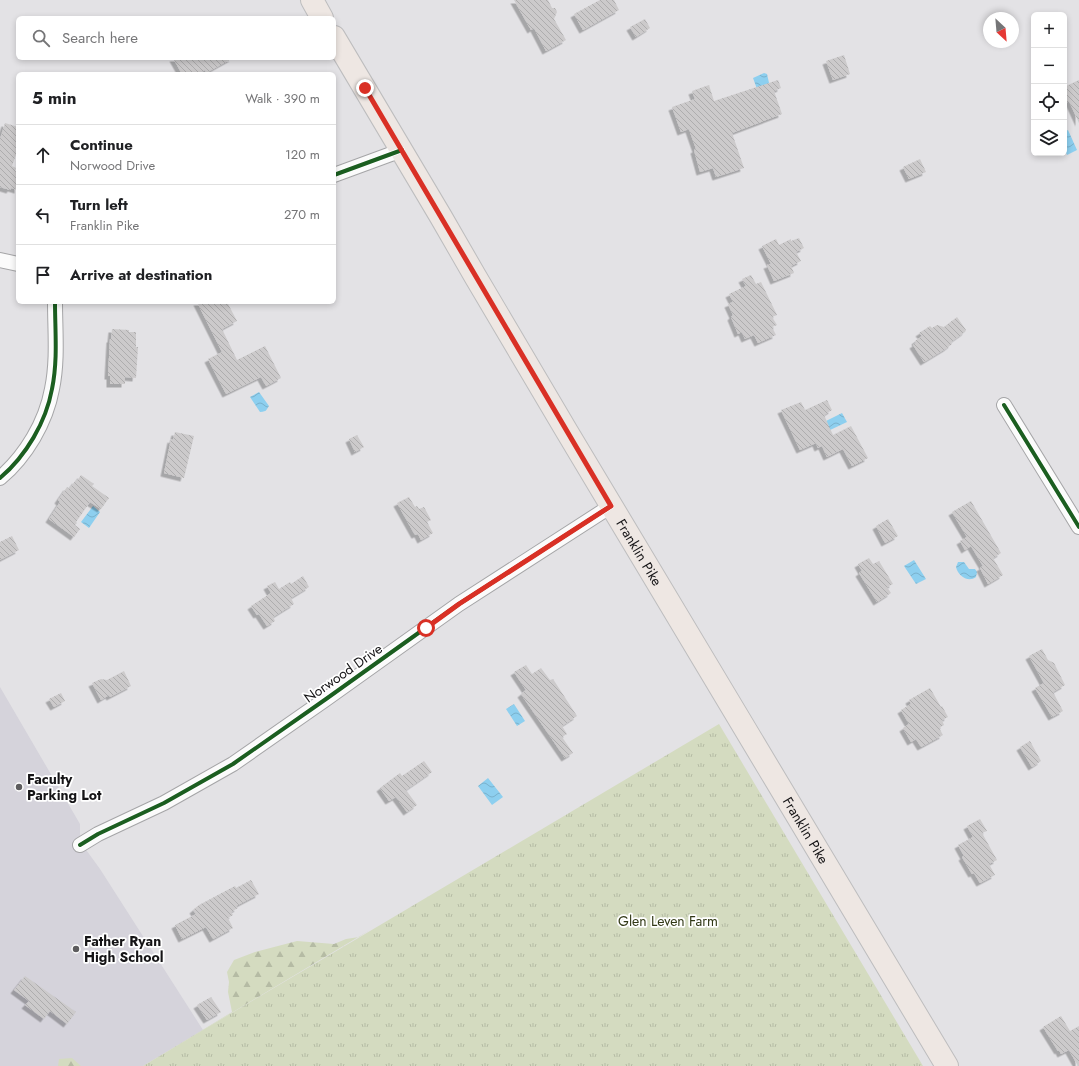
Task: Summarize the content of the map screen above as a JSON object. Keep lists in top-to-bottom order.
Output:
{
  "streets": {
    "main road": ["Franklin Pike"],
    "street": ["Norwood Drive"]
  },
  "crossings": [
    ["Franklin Pike", "Norwood Drive"]
  ],
  "parks": ["Glen Leven Farm"],
  "places": ["Faculty Parking Lot", "Father Ryan High School"],
  "north": "bottom right",
  "page": {
    "map_buttons": ["+", "−"],
    "search": "Search here",
    "heading": ["5 min", "Walk · 390 m"],
    "list": [
      ["Continue", "Norwood Drive", "120 m"],
      ["Turn left", "Franklin Pike", "270 m"],
      "Arrive at destination"
    ]
  }
}
